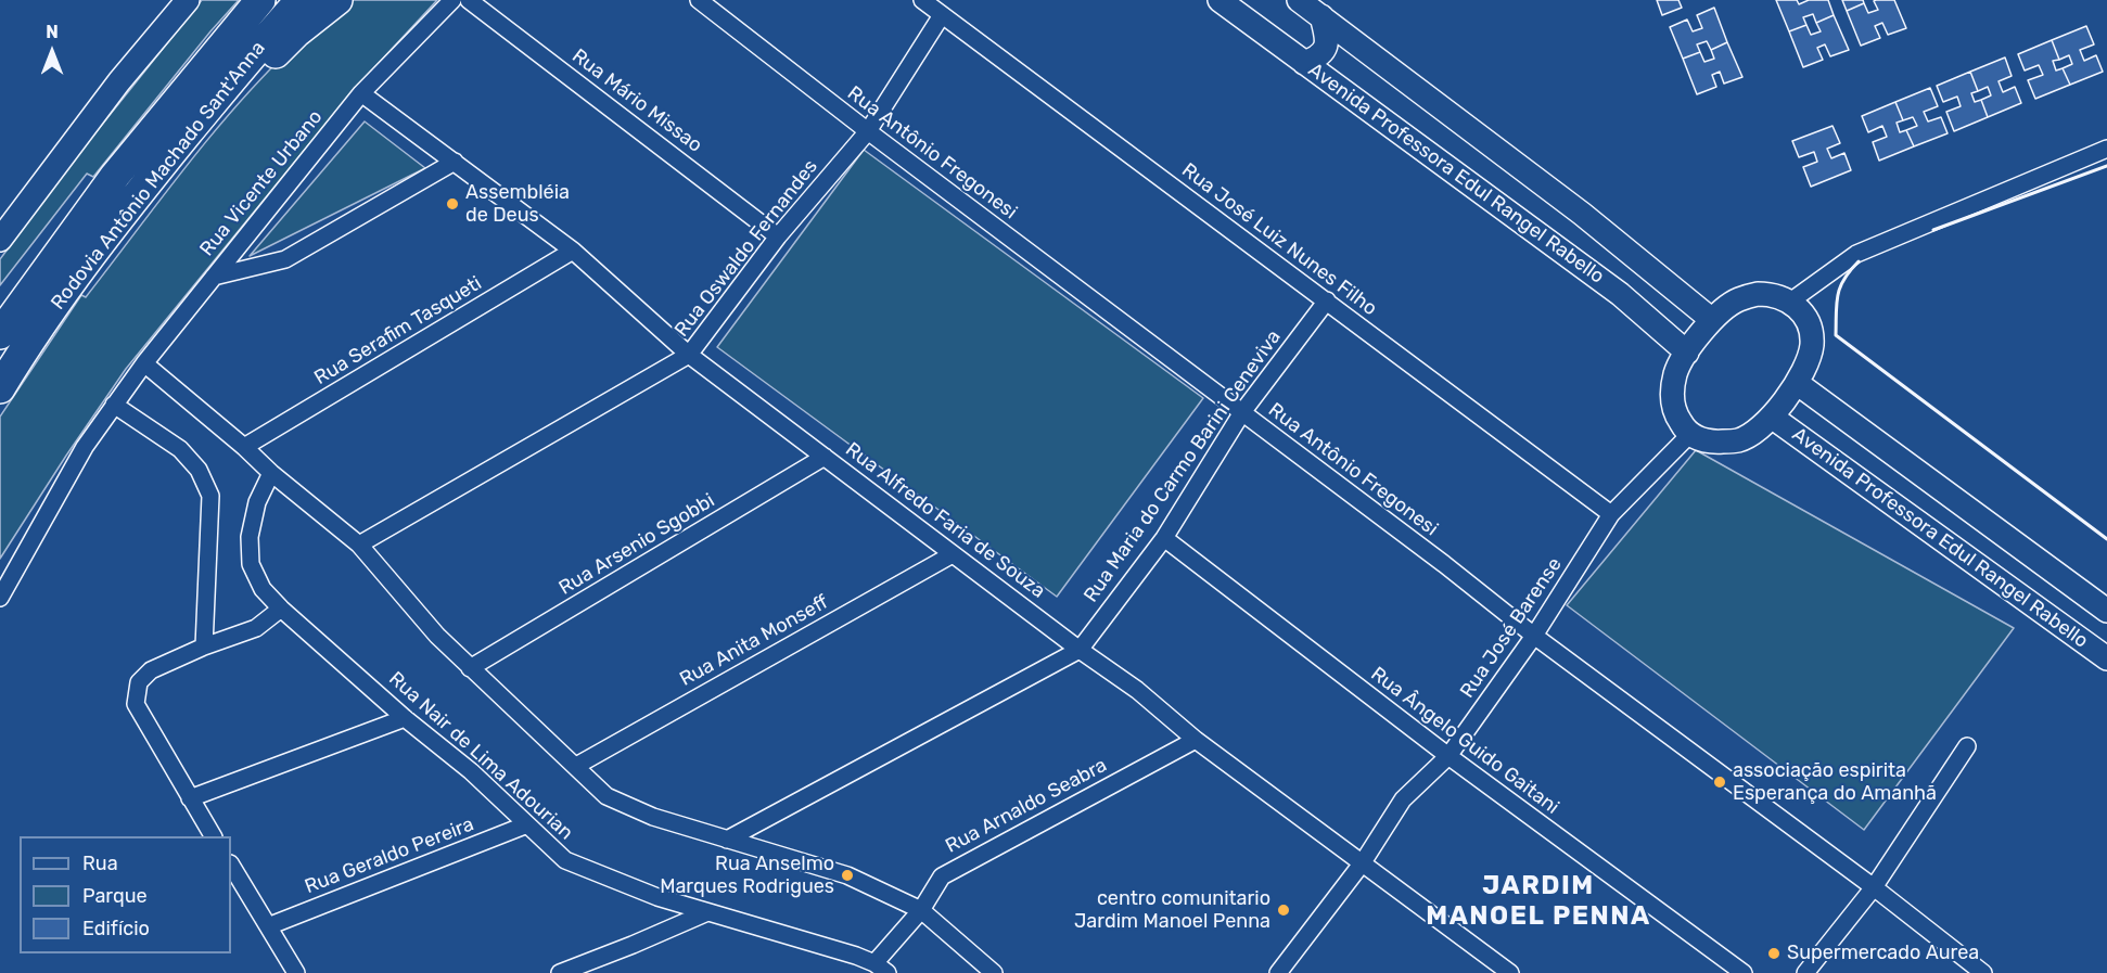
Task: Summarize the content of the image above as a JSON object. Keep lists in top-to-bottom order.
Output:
{
  "streets": {
    "highway": ["Rodovia Antônio Machado Sant'Anna"],
    "main road": ["Avenida Professora Edul Rangel Rabello"],
    "street": [
      "Rua Mário Missao",
      "Rua Antônio Fregonesi",
      "Rua Vicente Urbano",
      "Rua José Luiz Nunes Filho",
      "Rua Oswaldo Fernandes",
      "Rua Serafim Tasqueti",
      "Rua Maria do Carmo Barini Ceneviva",
      "Rua Alfredo Faria de Souza",
      "Rua Arsenio Sgobbi",
      "Rua José Barense",
      "Rua Anita Monseff",
      "Rua Ângelo Guido Gaitani",
      "Rua Nair de Lima Adourian",
      "Rua Arnaldo Seabra",
      "Rua Geraldo Pereira"
    ]
  },
  "crossings": [
    ["Rua Mário Missao", "Rua Oswaldo Fernandes"],
    ["Rua Antônio Fregonesi", "Rua Oswaldo Fernandes"],
    ["Rua Antônio Fregonesi", "Rua Maria do Carmo Barini Ceneviva"],
    ["Rua Antônio Fregonesi", "Rua José Barense"],
    ["Avenida Professora Edul Rangel Rabello", "Rua José Barense"],
    ["Rua Vicente Urbano", "Rua Alfredo Faria de Souza"],
    ["Rua José Luiz Nunes Filho", "Rua Oswaldo Fernandes"],
    ["Rua José Luiz Nunes Filho", "Rua Maria do Carmo Barini Ceneviva"],
    ["Rua José Luiz Nunes Filho", "Rua José Barense"],
    ["Rua Oswaldo Fernandes", "Rua Alfredo Faria de Souza"],
    ["Rua Serafim Tasqueti", "Rua Alfredo Faria de Souza"],
    ["Rua Maria do Carmo Barini Ceneviva", "Rua Alfredo Faria de Souza"],
    ["Rua Maria do Carmo Barini Ceneviva", "Rua Ângelo Guido Gaitani"],
    ["Rua Alfredo Faria de Souza", "Rua Arsenio Sgobbi"],
    ["Rua Alfredo Faria de Souza", "Rua José Barense"],
    ["Rua Alfredo Faria de Souza", "Rua Anita Monseff"],
    ["Rua Alfredo Faria de Souza", "Rua Arnaldo Seabra"],
    ["Rua José Barense", "Rua Ângelo Guido Gaitani"],
    ["Rua Nair de Lima Adourian", "Rua Arnaldo Seabra"],
    ["Rua Nair de Lima Adourian", "Rua Geraldo Pereira"]
  ],
  "districts": ["JARDIM MANOEL PENNA"],
  "places": [
    "Assembléia de Deus",
    "associação espirita Esperança do Amanhã",
    "Rua Anselmo Marques Rodrigues",
    "centro comunitario Jardim Manoel Penna",
    "Supermercado Aurea"
  ],
  "legend": ["Rua", "Parque", "Edifício"],
  "north": "top"
}
